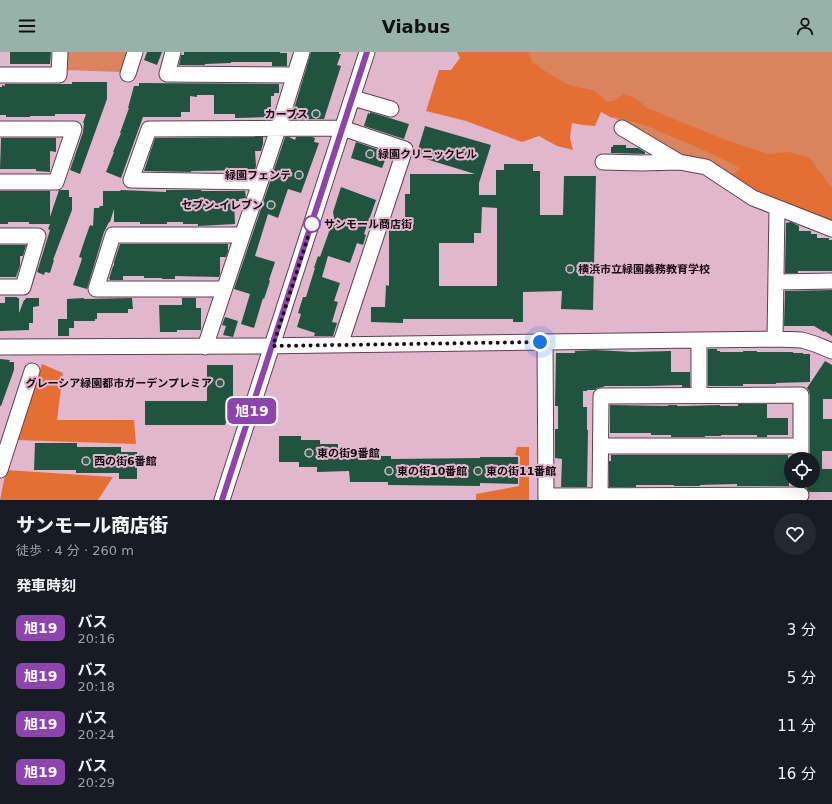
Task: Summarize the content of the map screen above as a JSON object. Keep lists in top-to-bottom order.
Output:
{
  "places": [
    "カーブス",
    "緑園クリニックビル",
    "緑園フェンテ",
    "セブン-イレブン",
    "サンモール商店街",
    "横浜市立緑園義務教育学校",
    "グレーシア緑園都市ガーデンプレミア",
    "東の街9番館",
    "西の街6番館",
    "東の街10番館",
    "東の街11番館"
  ],
  "lines": ["bus line 旭19"],
  "page": {
    "header": "Viabus",
    "on_map": "旭19",
    "heading": [
      ["サンモール商店街", "徒歩 · 4 分 · 260 m"],
      "発車時刻"
    ],
    "list": [
      {
        "mark": "旭19",
        "name": "バス",
        "note": "20:16",
        "value": "3 分"
      },
      {
        "mark": "旭19",
        "name": "バス",
        "note": "20:18",
        "value": "5 分"
      },
      {
        "mark": "旭19",
        "name": "バス",
        "note": "20:24",
        "value": "11 分"
      },
      {
        "mark": "旭19",
        "name": "バス",
        "note": "20:29",
        "value": "16 分"
      }
    ]
  }
}
